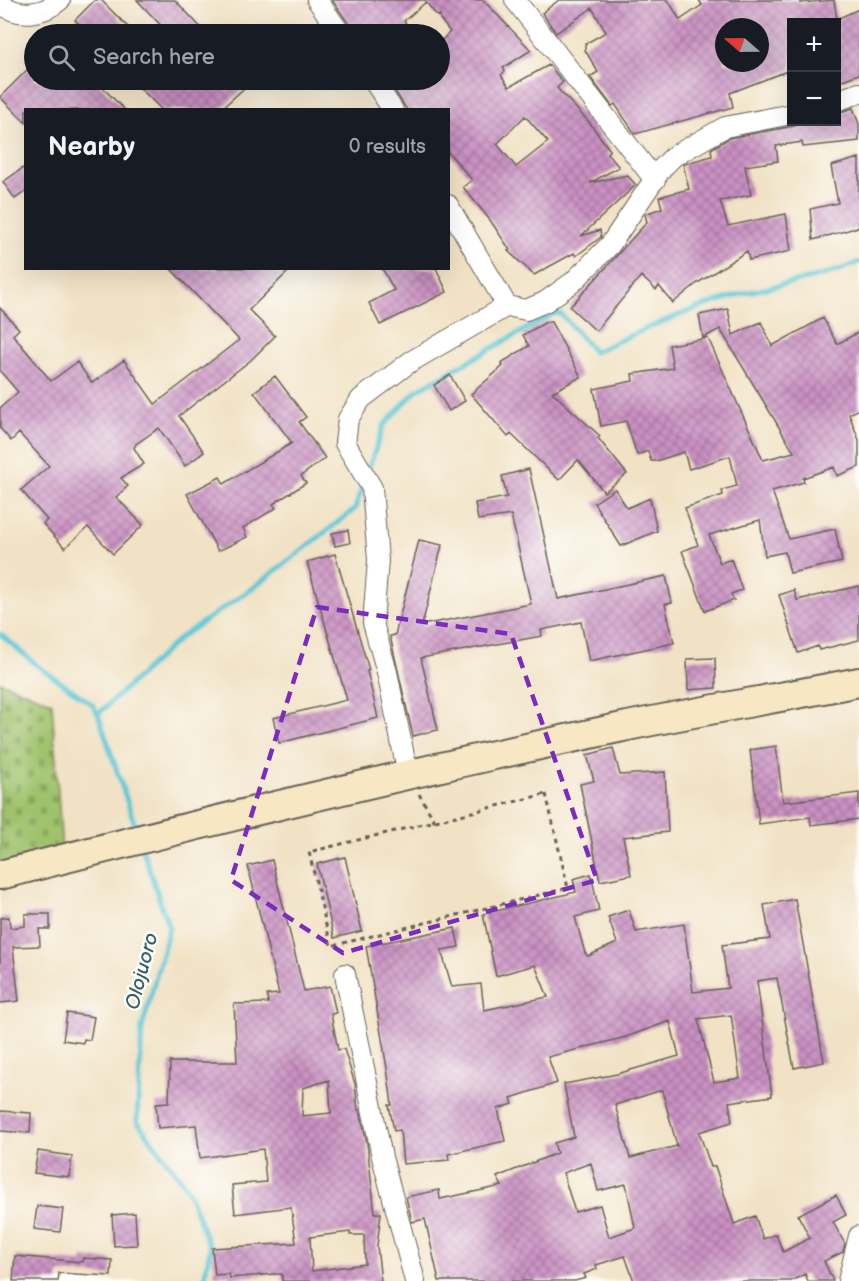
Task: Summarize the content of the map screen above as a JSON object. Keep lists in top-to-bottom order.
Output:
{
  "water": ["Olojuoro"],
  "north": "left",
  "page": {
    "map_buttons": ["+", "−"],
    "search": "Search here",
    "heading": ["Nearby", "0 results"]
  }
}
